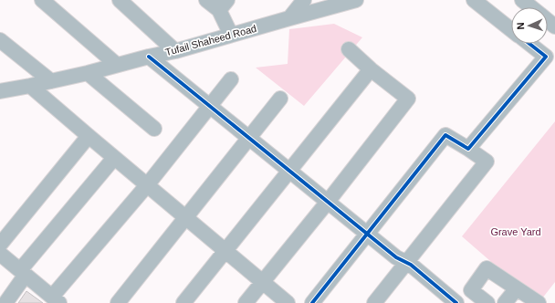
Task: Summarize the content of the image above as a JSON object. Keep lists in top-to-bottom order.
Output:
{
  "streets": {
    "street": ["Tufail Shaheed Road"]
  },
  "parks": ["Grave Yard"],
  "north": "left"
}
